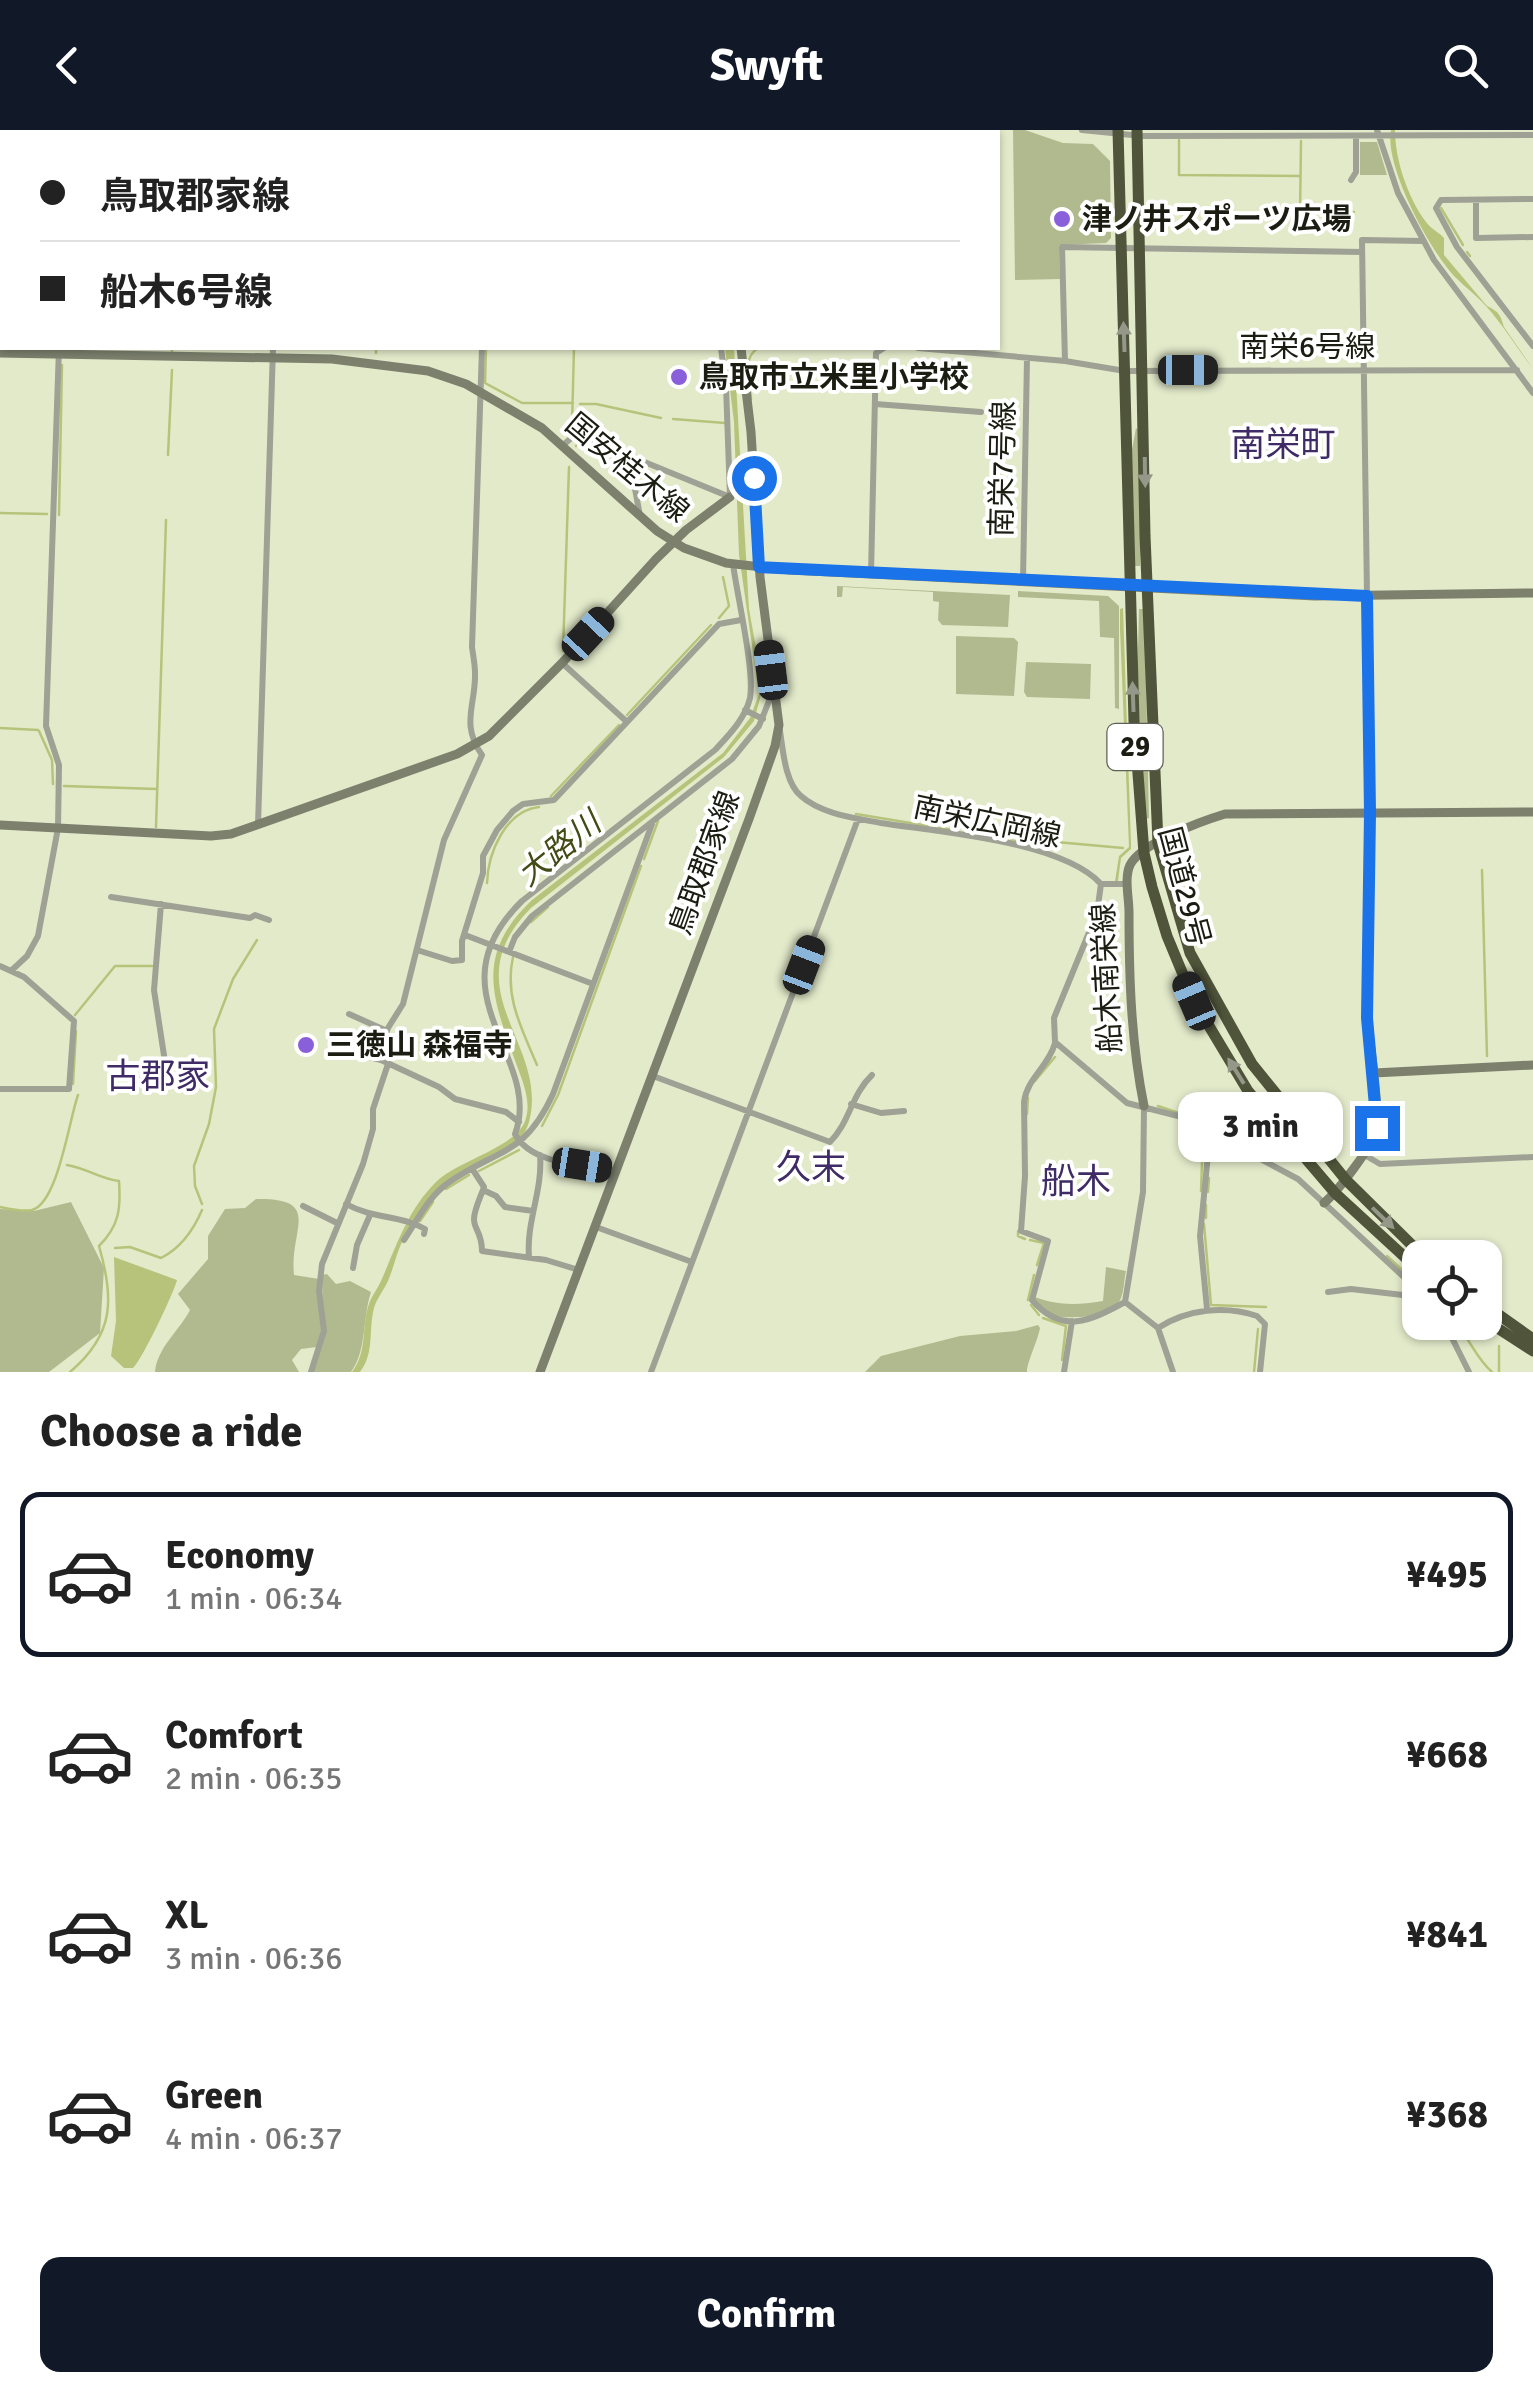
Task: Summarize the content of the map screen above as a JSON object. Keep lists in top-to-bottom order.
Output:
{
  "streets": {
    "highway": ["29", "国道29号"],
    "main road": ["国安桂木線", "鳥取郡家線", "船木南栄線"],
    "street": ["南栄6号線", "南栄7号線", "南栄広岡線"]
  },
  "crossings": [
    ["南栄6号線", "南栄7号線"],
    ["南栄6号線", "国道29号"],
    ["国安桂木線", "南栄7号線"],
    ["国安桂木線", "鳥取郡家線"],
    ["国安桂木線", "国道29号"],
    ["南栄広岡線", "鳥取郡家線"],
    ["国道29号", "船木南栄線"]
  ],
  "districts": [
    "南栄町",
    "古郡家",
    "久末",
    "船木"
  ],
  "water": ["大路川"],
  "places": ["津ノ井スポーツ広場", "鳥取市立米里小学校", "三徳山 森福寺"],
  "page": {
    "header": "Swyft",
    "banner": ["鳥取郡家線", "船木6号線"],
    "bubble": "3 min",
    "heading": "Choose a ride",
    "list": [
      {
        "name": "Economy",
        "note": "1 min · 06:34",
        "value": "¥495"
      },
      {
        "name": "Comfort",
        "note": "2 min · 06:35",
        "value": "¥668"
      },
      {
        "name": "XL",
        "note": "3 min · 06:36",
        "value": "¥841"
      },
      {
        "name": "Green",
        "note": "4 min · 06:37",
        "value": "¥368"
      }
    ],
    "buttons": "Confirm"
  }
}
